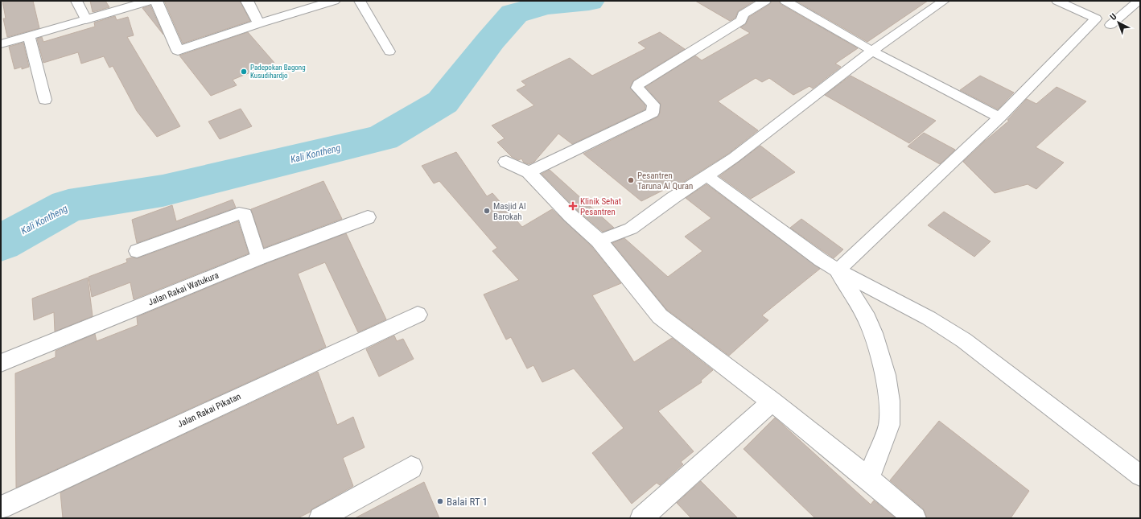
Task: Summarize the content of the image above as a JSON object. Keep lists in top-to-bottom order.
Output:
{
  "streets": {
    "street": ["Jalan Rakai Watukura", "Jalan Rakai Pikatan"]
  },
  "water": ["Kali Kontheng"],
  "places": {
    "other": [
      "Padepokan Bagong Kusudihardjo",
      "Pesantren Taruna Al Quran",
      "Masjid Al Barokah",
      "Balai RT 1"
    ],
    "health": ["Klinik Sehat Pesantren"]
  },
  "north": "top left"
}
